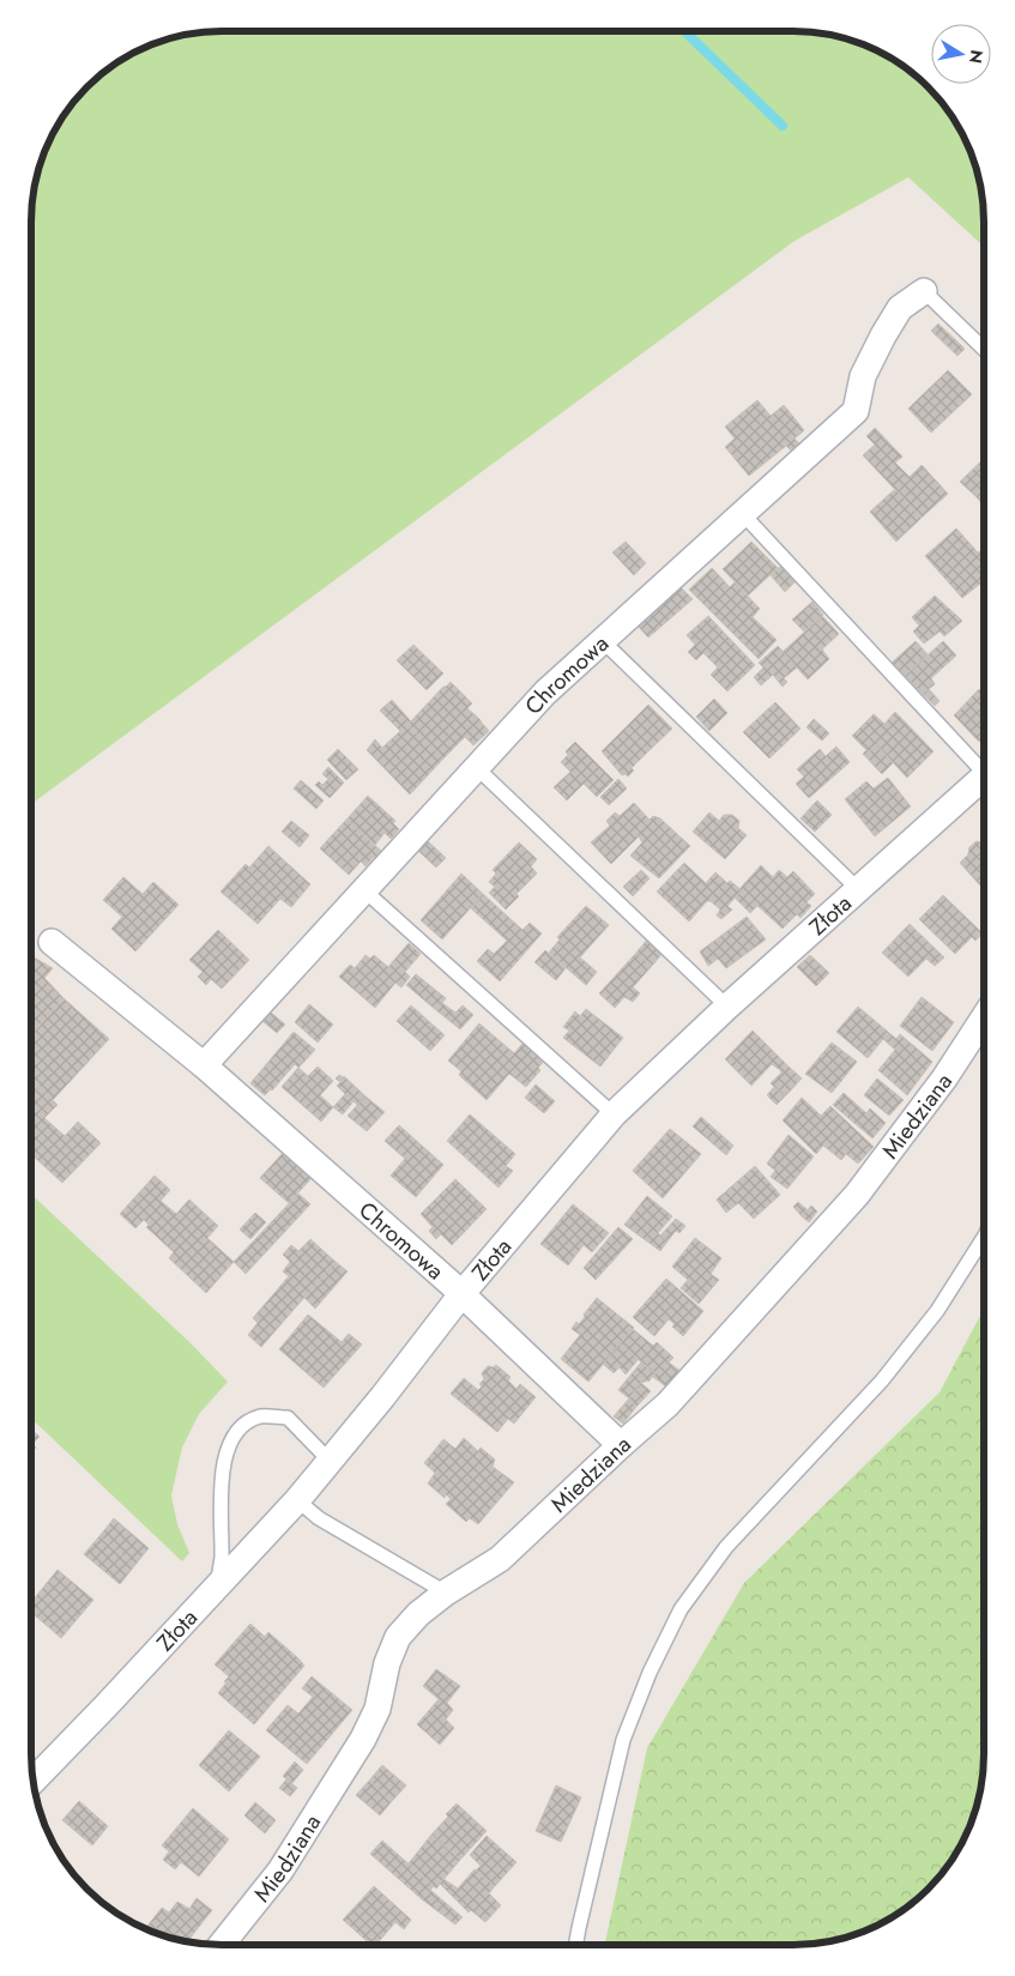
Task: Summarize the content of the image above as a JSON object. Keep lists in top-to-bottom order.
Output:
{
  "streets": {
    "street": ["Chromowa", "Złota", "Miedziana"]
  },
  "crossings": [
    ["Chromowa", "Złota"],
    ["Chromowa", "Miedziana"]
  ],
  "north": "right"
}
